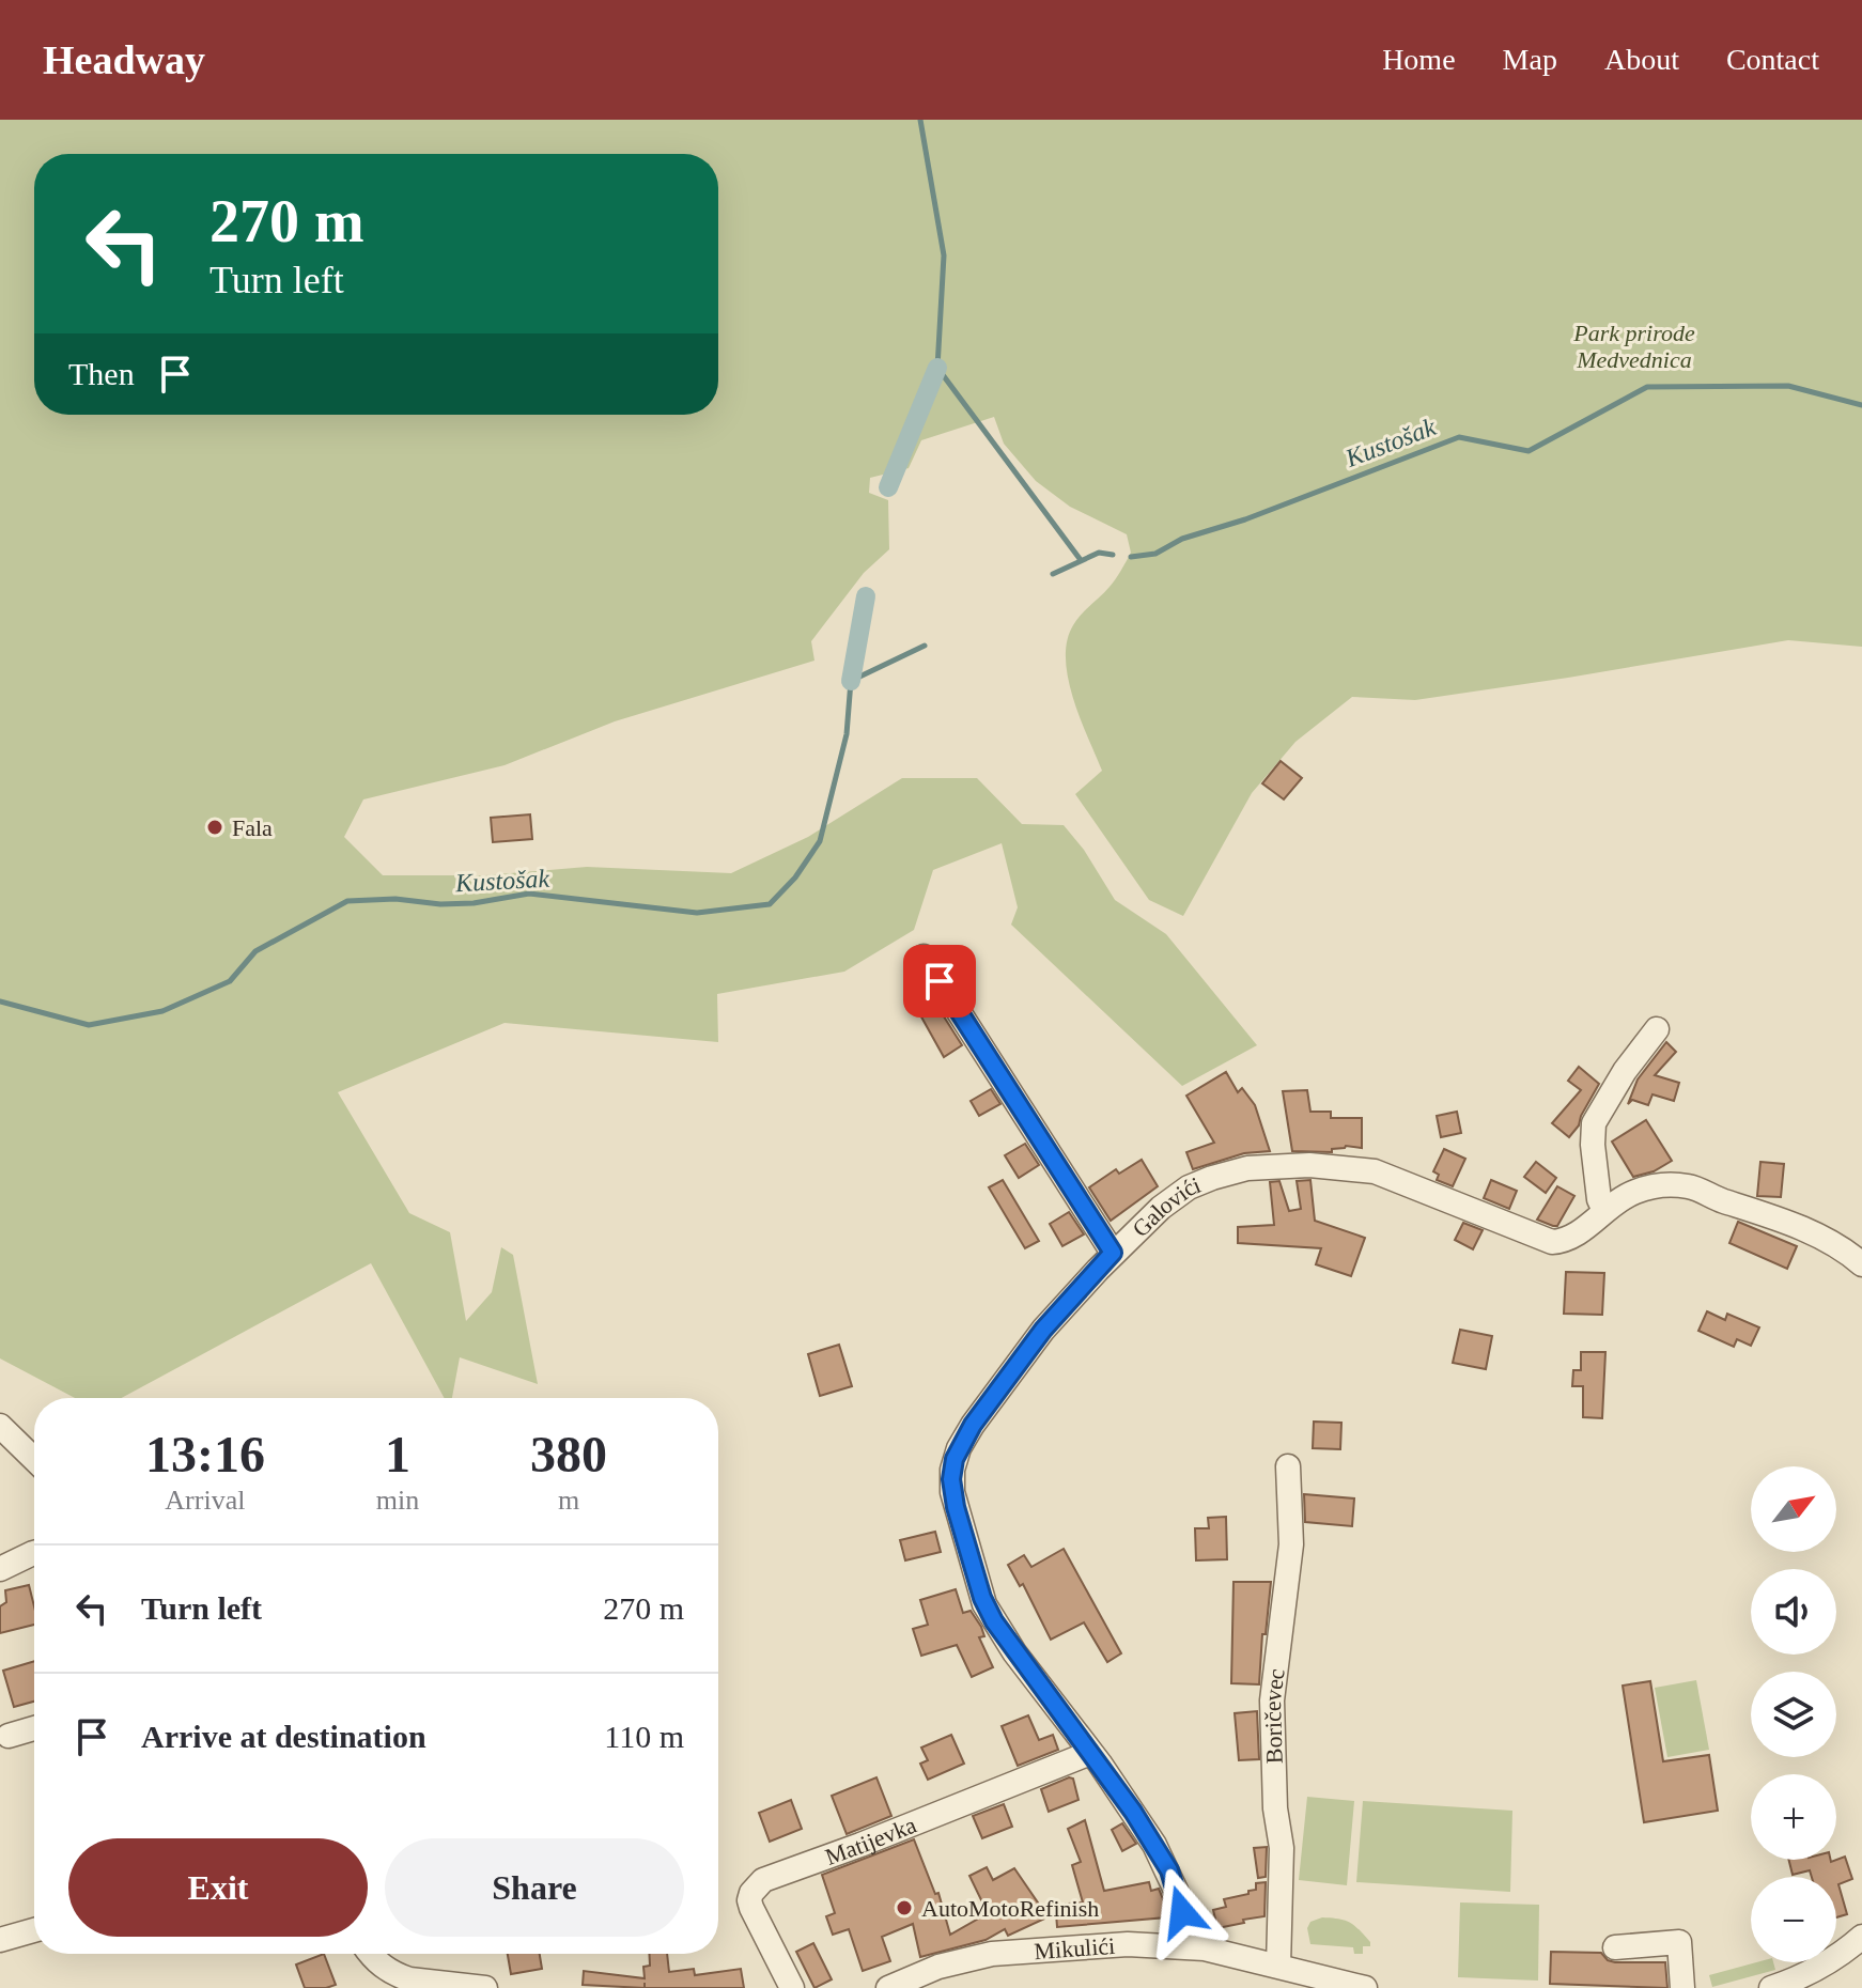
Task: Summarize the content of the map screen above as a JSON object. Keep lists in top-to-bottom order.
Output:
{
  "streets": {
    "street": [
      "Galovići",
      "Boričevec",
      "Matijevka",
      "Mikulići"
    ]
  },
  "crossings": [
    ["Galovići", "Matijevka"],
    ["Galovići", "Mikulići"],
    ["Boričevec", "Mikulići"]
  ],
  "water": ["Kustošak"],
  "parks": ["Park prirode Medvednica"],
  "places": ["Fala", "AutoMotoRefinish"],
  "north": "top right",
  "page": {
    "header": "Headway",
    "nav": [
      "Home",
      "Map",
      "About",
      "Contact"
    ],
    "turn": ["270 m", "Turn left"],
    "then": "Then",
    "eta": [
      "13:16",
      "Arrival",
      "1",
      "min",
      "380",
      "m"
    ],
    "map_buttons": ["+", "−"],
    "list": [
      {
        "name": "Turn left",
        "value": "270 m"
      },
      {
        "name": "Arrive at destination",
        "value": "110 m"
      }
    ],
    "buttons": ["Exit", "Share"]
  }
}
